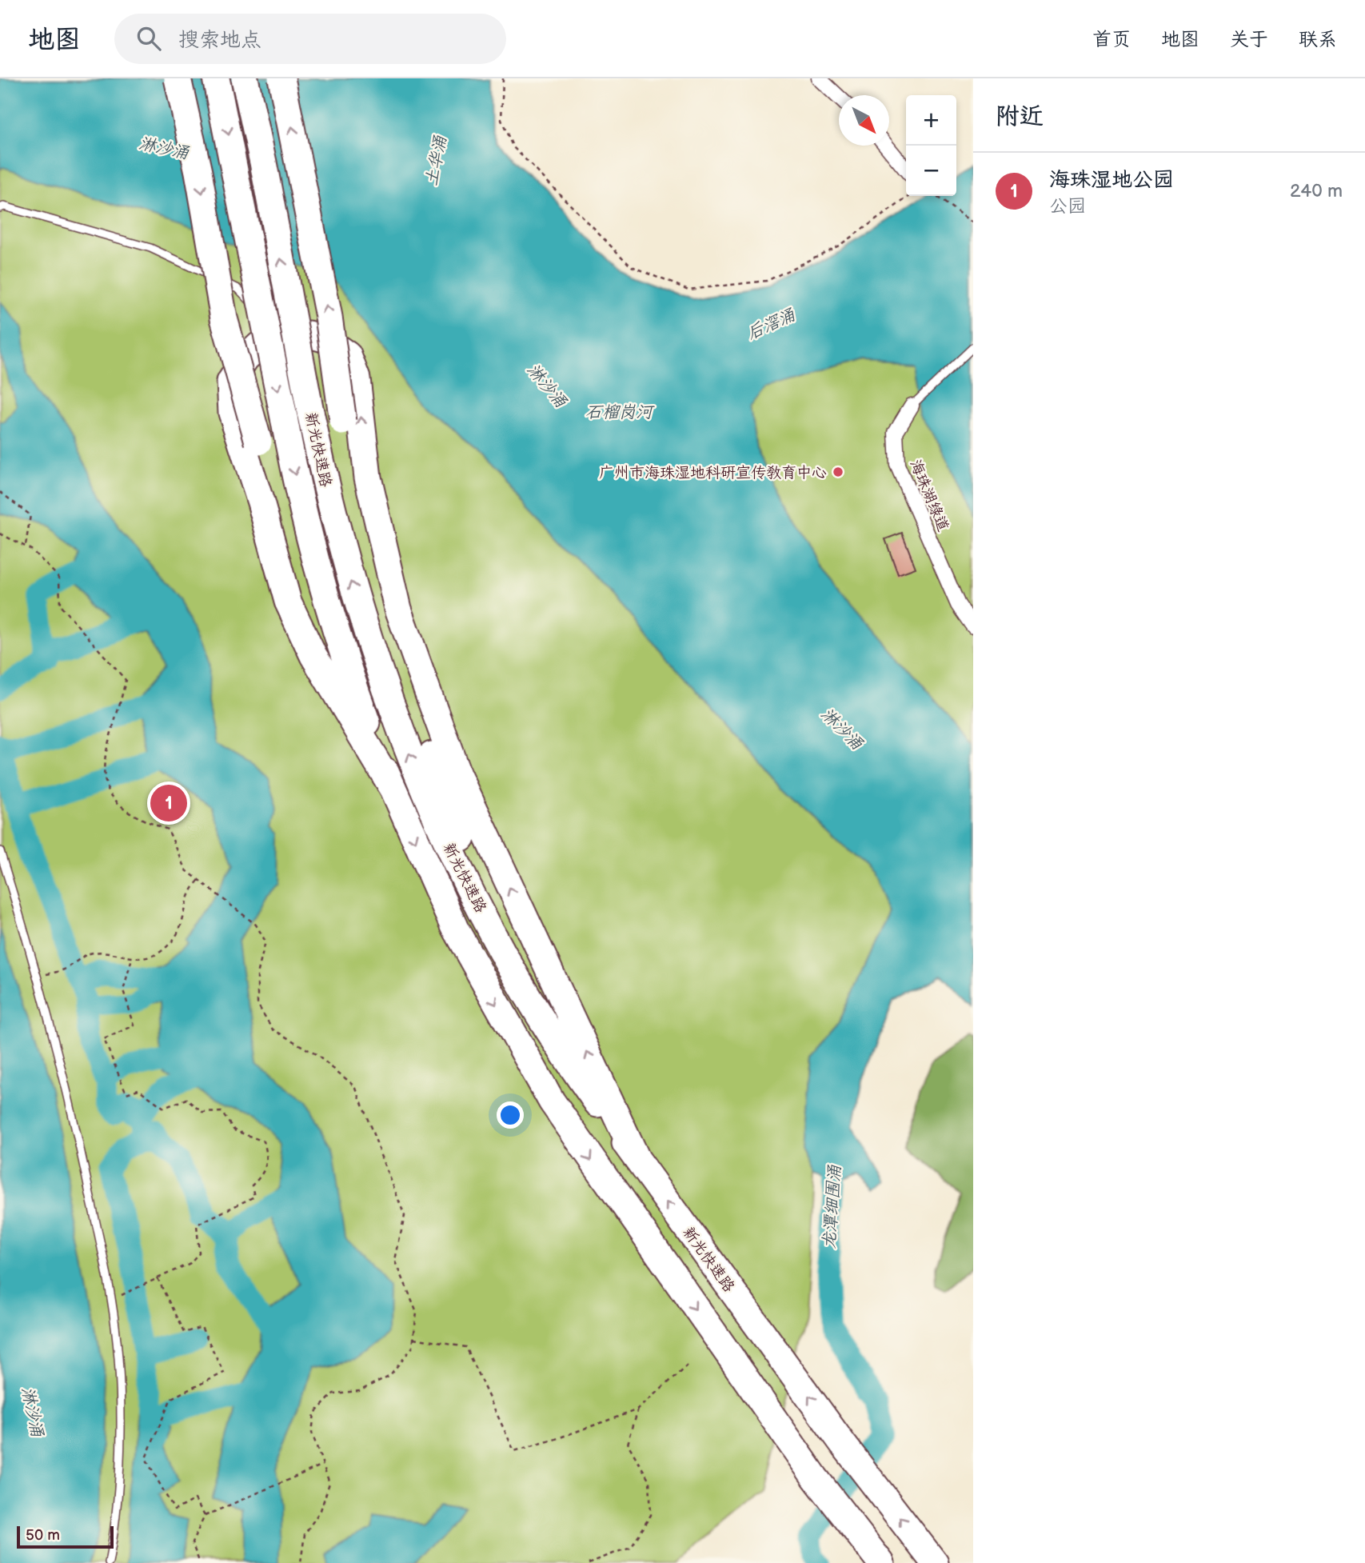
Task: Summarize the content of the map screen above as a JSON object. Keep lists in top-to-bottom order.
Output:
{
  "streets": {
    "highway": ["新光快速路"],
    "street": ["海珠湖绿道"]
  },
  "water": [
    "淋沙涌",
    "土华涌",
    "后滘涌",
    "石榴岗河",
    "龙潭细围涌"
  ],
  "places": ["广州市海珠湿地科研宣传教育中心"],
  "scale_bar": "50 m",
  "north": "bottom right",
  "page": {
    "header": "地图",
    "search": "搜索地点",
    "nav": [
      "首页",
      "地图",
      "关于",
      "联系"
    ],
    "heading": "附近",
    "map_buttons": ["+", "−"],
    "list": [
      {
        "mark": "1",
        "name": "海珠湿地公园",
        "note": "公园",
        "value": "240 m"
      }
    ],
    "pins": "1",
    "scale": "50 m"
  }
}
